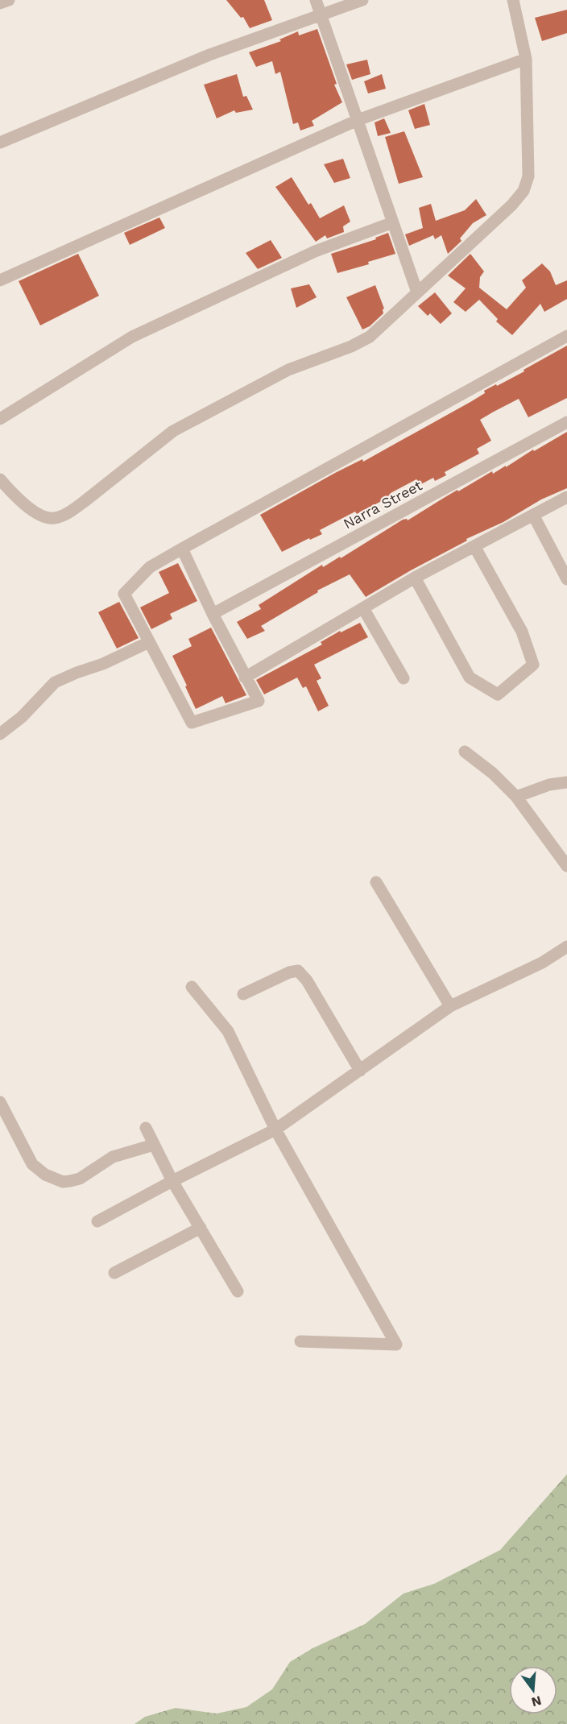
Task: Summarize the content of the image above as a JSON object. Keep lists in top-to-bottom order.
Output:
{
  "streets": {
    "street": ["Narra Street"]
  },
  "north": "bottom"
}
